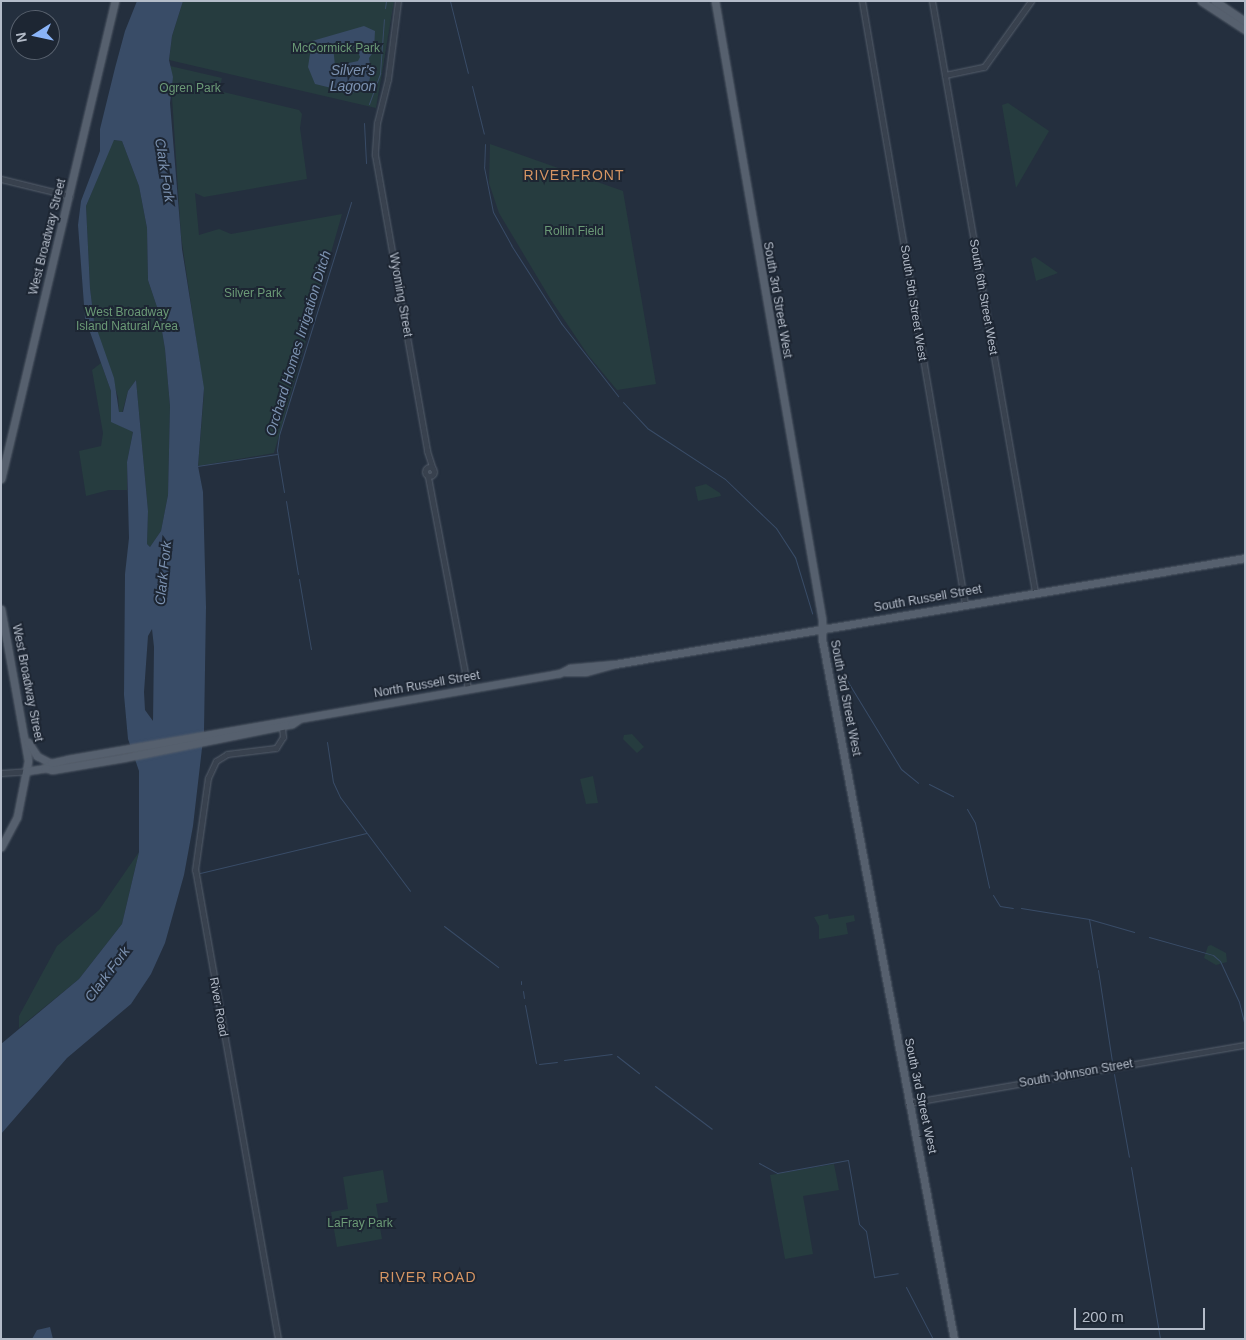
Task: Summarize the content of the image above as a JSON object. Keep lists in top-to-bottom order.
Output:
{
  "streets": {
    "main road": [
      "West Broadway Street",
      "South 3rd Street West",
      "South Russell Street",
      "North Russell Street"
    ],
    "street": [
      "Wyoming Street",
      "South 6th Street West",
      "South 5th Street West",
      "River Road",
      "South Johnson Street"
    ]
  },
  "crossings": [
    ["West Broadway Street", "North Russell Street"],
    ["South 6th Street West", "South Russell Street"],
    ["South 3rd Street West", "South Russell Street"],
    ["South 3rd Street West", "South Johnson Street"],
    ["South 5th Street West", "South Russell Street"],
    ["South Russell Street", "North Russell Street"],
    ["North Russell Street", "River Road"]
  ],
  "districts": ["RIVERFRONT", "RIVER ROAD"],
  "water": ["Silver's Lagoon", "Clark Fork", "Orchard Homes Irrigation Ditch"],
  "parks": [
    "McCormick Park",
    "Ogren Park",
    "Rollin Field",
    "Silver Park",
    "West Broadway Island Natural Area",
    "LaFray Park"
  ],
  "scale_bar": "200 m",
  "north": "left"
}
